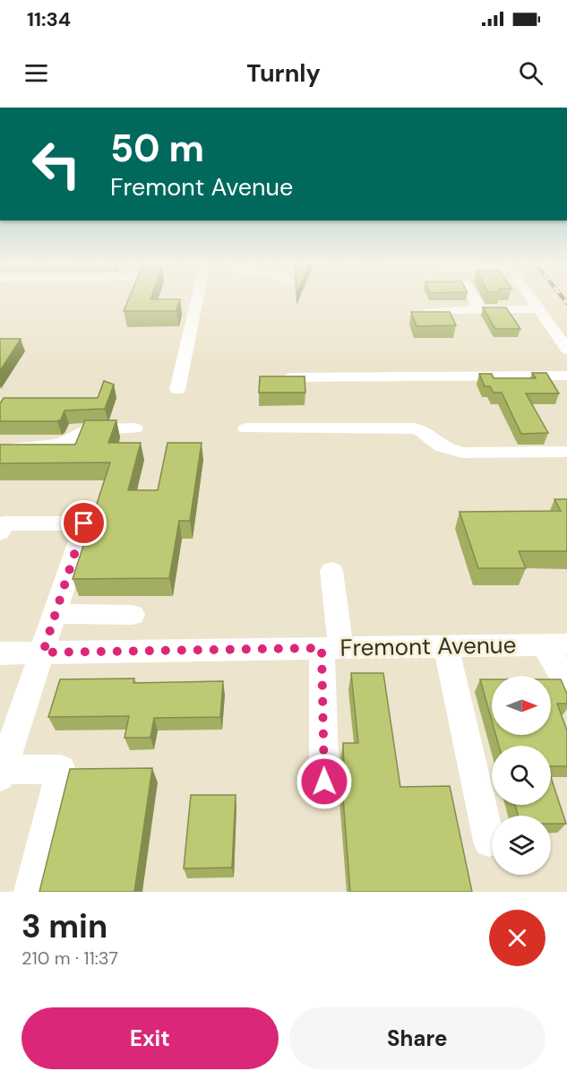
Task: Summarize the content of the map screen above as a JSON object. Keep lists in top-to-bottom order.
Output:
{
  "streets": {
    "street": ["Fremont Avenue"]
  },
  "north": "right",
  "page": {
    "status": "11:34",
    "header": "Turnly",
    "turn": ["50 m", "Fremont Avenue"],
    "heading": ["3 min", "210 m · 11:37"],
    "buttons": ["Exit", "Share"]
  }
}
